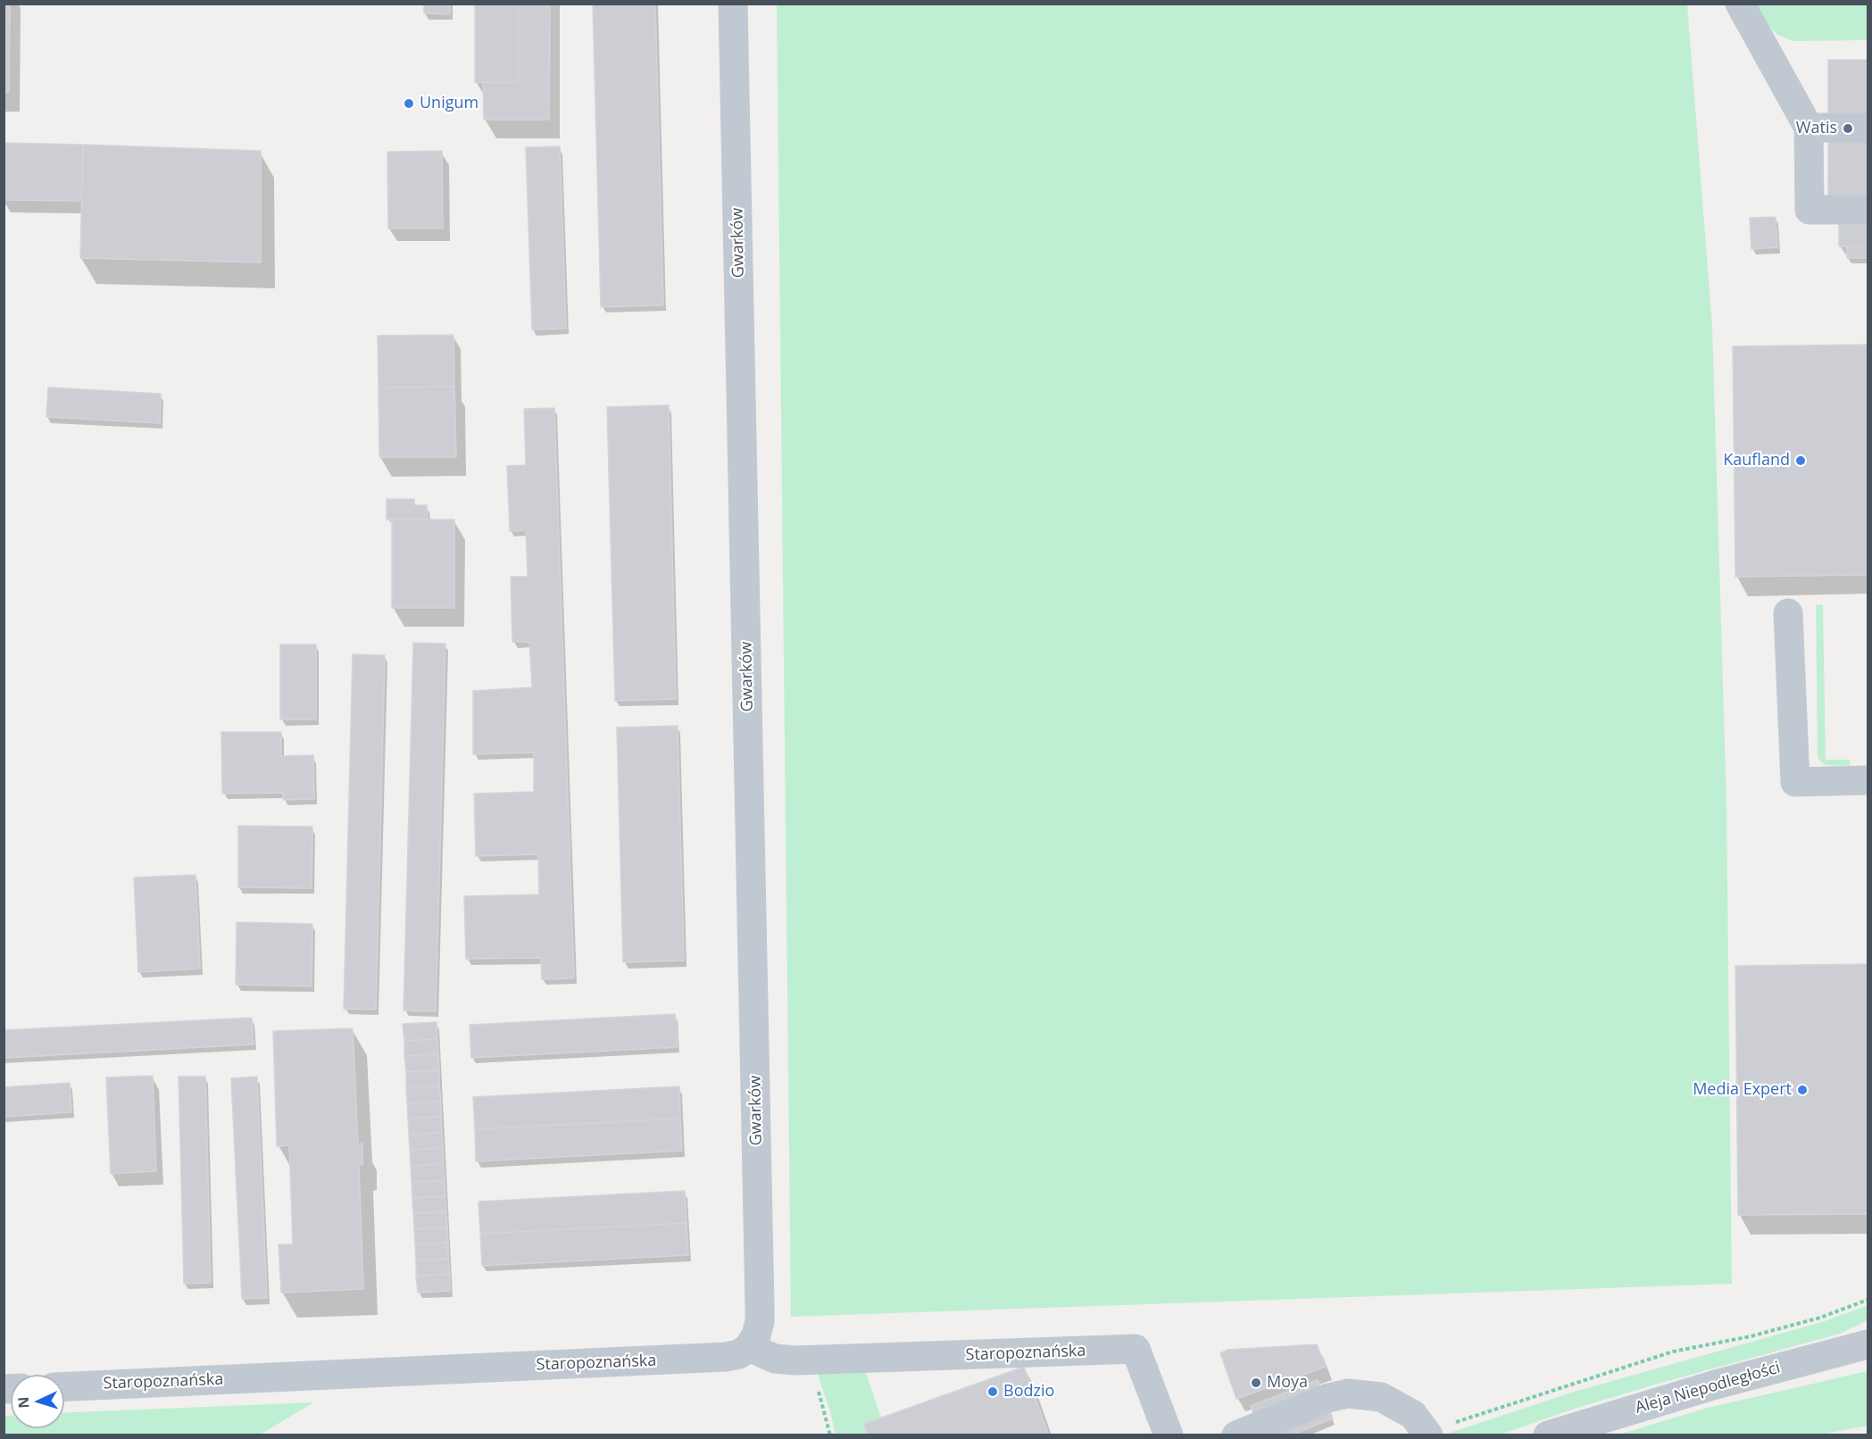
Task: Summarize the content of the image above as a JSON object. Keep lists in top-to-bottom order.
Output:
{
  "streets": {
    "street": ["Gwarków", "Staropoznańska", "Aleja Niepodległości"]
  },
  "crossings": [
    ["Gwarków", "Staropoznańska"]
  ],
  "places": [
    "Unigum",
    "Watis",
    "Kaufland",
    "Media Expert",
    "Moya",
    "Bodzio"
  ],
  "north": "left"
}
